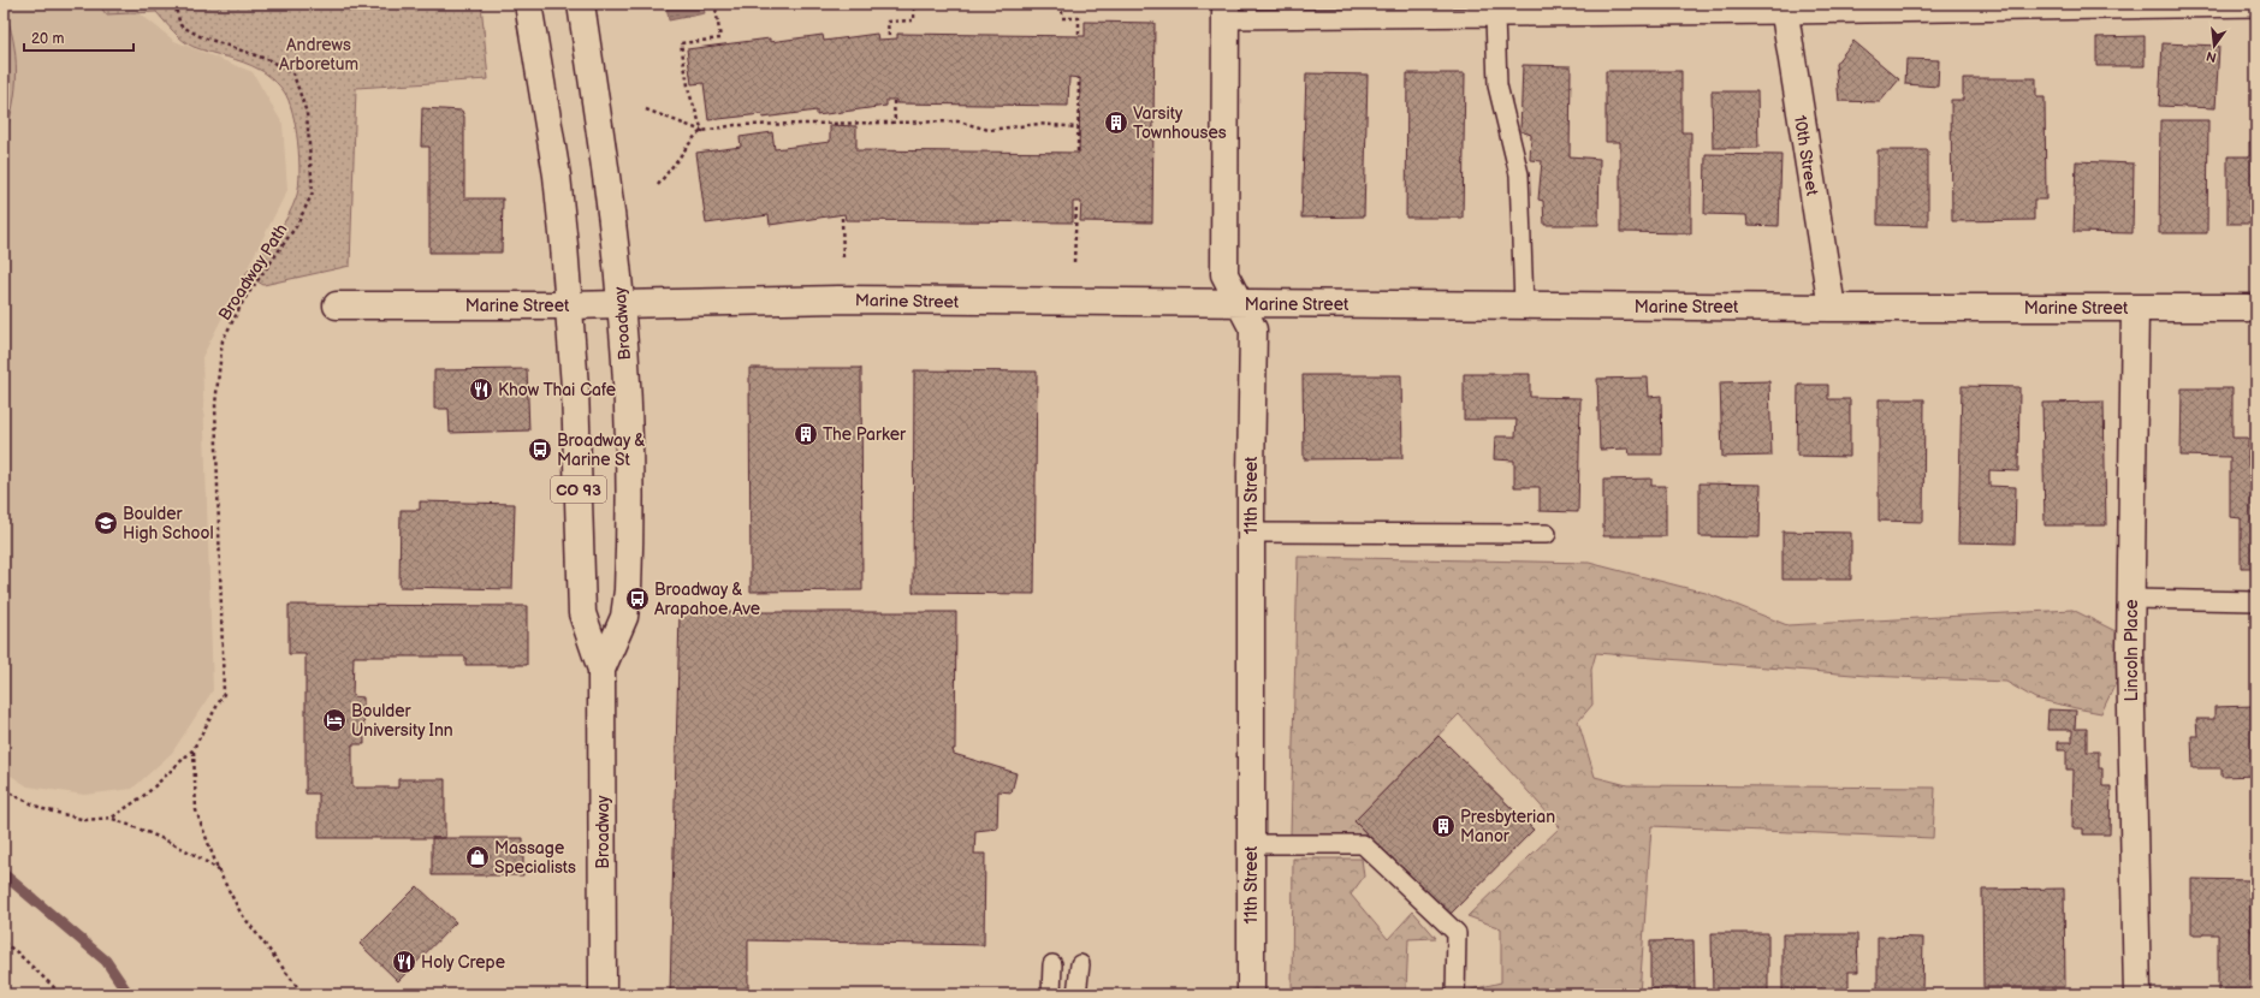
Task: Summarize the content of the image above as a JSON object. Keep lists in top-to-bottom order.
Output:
{
  "streets": {
    "street": [
      "10th Street",
      "Marine Street",
      "Broadway",
      "CO 93",
      "11th Street",
      "Lincoln Place"
    ],
    "path": ["Broadway Path"]
  },
  "crossings": [
    ["10th Street", "Marine Street"],
    ["Marine Street", "Broadway"],
    ["Marine Street", "11th Street"],
    ["Marine Street", "Lincoln Place"]
  ],
  "parks": ["Andrews Arboretum"],
  "places": {
    "building": ["Varsity Townhouses", "The Parker", "Presbyterian Manor"],
    "restaurant": ["Khow Thai Cafe", "Holy Crepe"],
    "bus stop": ["Broadway & Marine St", "Broadway & Arapahoe Ave"],
    "school or university": ["Boulder High School"],
    "hotel": ["Boulder University Inn"],
    "shop": ["Massage Specialists"]
  },
  "scale_bar": "20 m",
  "north": "bottom"
}
